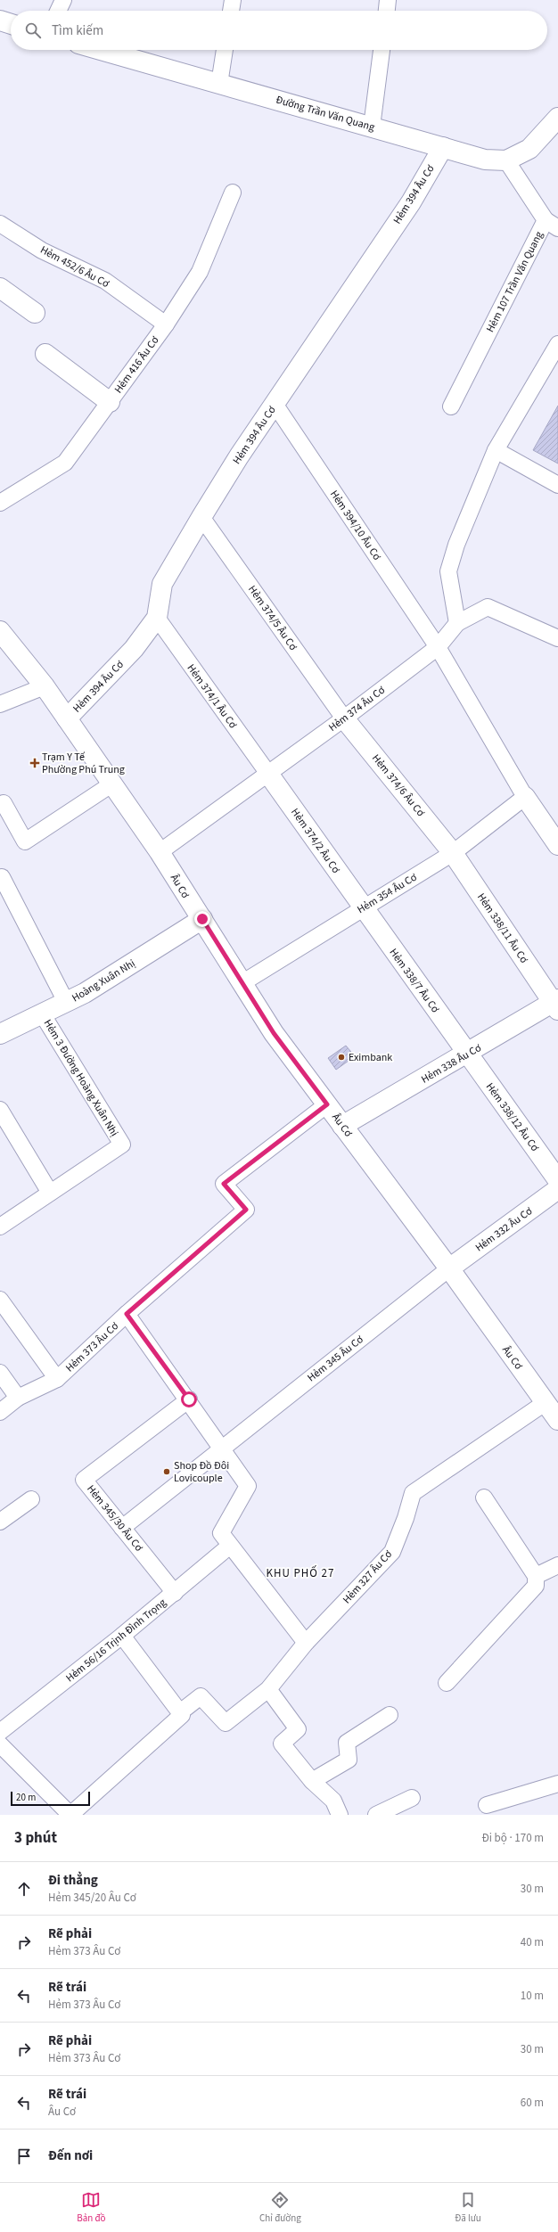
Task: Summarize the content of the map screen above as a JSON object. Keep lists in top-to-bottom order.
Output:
{
  "streets": {
    "street": [
      "Đường Trần Văn Quang",
      "Hẻm 394 Âu Cơ",
      "Hẻm 374/6 Âu Cơ",
      "Hẻm 374/2 Âu Cơ",
      "Âu Cơ",
      "Hẻm 338/11 Âu Cơ",
      "Hoàng Xuân Nhị",
      "Hẻm 338/7 Âu Cơ",
      "Hẻm 338 Âu Cơ",
      "Hẻm 338/12 Âu Cơ",
      "Hẻm 332 Âu Cơ"
    ],
    "lane": [
      "Hẻm 452/6 Âu Cơ",
      "Hẻm 107 Trần Văn Quang",
      "Hẻm 416 Âu Cơ",
      "Hẻm 394/10 Âu Cơ",
      "Hẻm 374/5 Âu Cơ",
      "Hẻm 374/1 Âu Cơ",
      "Hẻm 374 Âu Cơ",
      "Hẻm 354 Âu Cơ",
      "Hẻm 3 Đường Hoàng Xuân Nhị",
      "Hẻm 373 Âu Cơ",
      "Hẻm 345 Âu Cơ",
      "Hẻm 345/30 Âu Cơ",
      "Hẻm 327 Âu Cơ",
      "Hẻm 56/16 Trịnh Đình Trọng"
    ]
  },
  "crossings": [
    ["Đường Trần Văn Quang", "Hẻm 394 Âu Cơ"],
    ["Đường Trần Văn Quang", "Hẻm 107 Trần Văn Quang"],
    ["Hẻm 394 Âu Cơ", "Hẻm 394/10 Âu Cơ"],
    ["Hẻm 394 Âu Cơ", "Hẻm 374/5 Âu Cơ"],
    ["Hẻm 394 Âu Cơ", "Hẻm 374/1 Âu Cơ"],
    ["Hẻm 394 Âu Cơ", "Âu Cơ"],
    ["Hẻm 452/6 Âu Cơ", "Hẻm 416 Âu Cơ"],
    ["Hẻm 394/10 Âu Cơ", "Hẻm 374 Âu Cơ"],
    ["Hẻm 394/10 Âu Cơ", "Hẻm 354 Âu Cơ"],
    ["Hẻm 374/5 Âu Cơ", "Hẻm 374 Âu Cơ"],
    ["Hẻm 374/5 Âu Cơ", "Hẻm 374/6 Âu Cơ"],
    ["Hẻm 374/1 Âu Cơ", "Hẻm 374 Âu Cơ"],
    ["Hẻm 374/1 Âu Cơ", "Hẻm 374/2 Âu Cơ"],
    ["Hẻm 374 Âu Cơ", "Hẻm 374/6 Âu Cơ"],
    ["Hẻm 374 Âu Cơ", "Hẻm 374/2 Âu Cơ"],
    ["Hẻm 374 Âu Cơ", "Âu Cơ"],
    ["Hẻm 374/6 Âu Cơ", "Hẻm 354 Âu Cơ"],
    ["Hẻm 374/6 Âu Cơ", "Hẻm 338/11 Âu Cơ"],
    ["Hẻm 374/2 Âu Cơ", "Hẻm 354 Âu Cơ"],
    ["Hẻm 374/2 Âu Cơ", "Hẻm 338/7 Âu Cơ"],
    ["Âu Cơ", "Hẻm 354 Âu Cơ"],
    ["Âu Cơ", "Hoàng Xuân Nhị"],
    ["Âu Cơ", "Hẻm 338 Âu Cơ"],
    ["Âu Cơ", "Hẻm 332 Âu Cơ"],
    ["Âu Cơ", "Hẻm 373 Âu Cơ"],
    ["Âu Cơ", "Hẻm 345 Âu Cơ"],
    ["Âu Cơ", "Hẻm 327 Âu Cơ"],
    ["Hẻm 354 Âu Cơ", "Hẻm 338/11 Âu Cơ"],
    ["Hẻm 354 Âu Cơ", "Hẻm 338/7 Âu Cơ"],
    ["Hẻm 338/11 Âu Cơ", "Hẻm 338 Âu Cơ"],
    ["Hoàng Xuân Nhị", "Hẻm 3 Đường Hoàng Xuân Nhị"],
    ["Hẻm 338/7 Âu Cơ", "Hẻm 338 Âu Cơ"],
    ["Hẻm 338/7 Âu Cơ", "Hẻm 338/12 Âu Cơ"],
    ["Hẻm 338 Âu Cơ", "Hẻm 338/12 Âu Cơ"],
    ["Hẻm 332 Âu Cơ", "Hẻm 345 Âu Cơ"],
    ["Hẻm 345 Âu Cơ", "Hẻm 345/30 Âu Cơ"],
    ["Hẻm 345/30 Âu Cơ", "Hẻm 56/16 Trịnh Đình Trọng"]
  ],
  "districts": ["KHU PHỐ 27"],
  "places": {
    "health": ["Trạm Y Tế Phường Phú Trung"],
    "other": ["Eximbank", "Shop Đồ Đôi Lovicouple"]
  },
  "scale_bar": "20 m",
  "page": {
    "search": "Tìm kiếm",
    "scale": "20 m",
    "heading": ["3 phút", "Đi bộ · 170 m"],
    "list": [
      ["Đi thẳng", "Hẻm 345/20 Âu Cơ", "30 m"],
      ["Rẽ phải", "Hẻm 373 Âu Cơ", "40 m"],
      ["Rẽ trái", "Hẻm 373 Âu Cơ", "10 m"],
      ["Rẽ phải", "Hẻm 373 Âu Cơ", "30 m"],
      ["Rẽ trái", "Âu Cơ", "60 m"],
      "Đến nơi"
    ],
    "nav": ["Bản đồ", "Chỉ đường", "Đã lưu"]
  }
}
